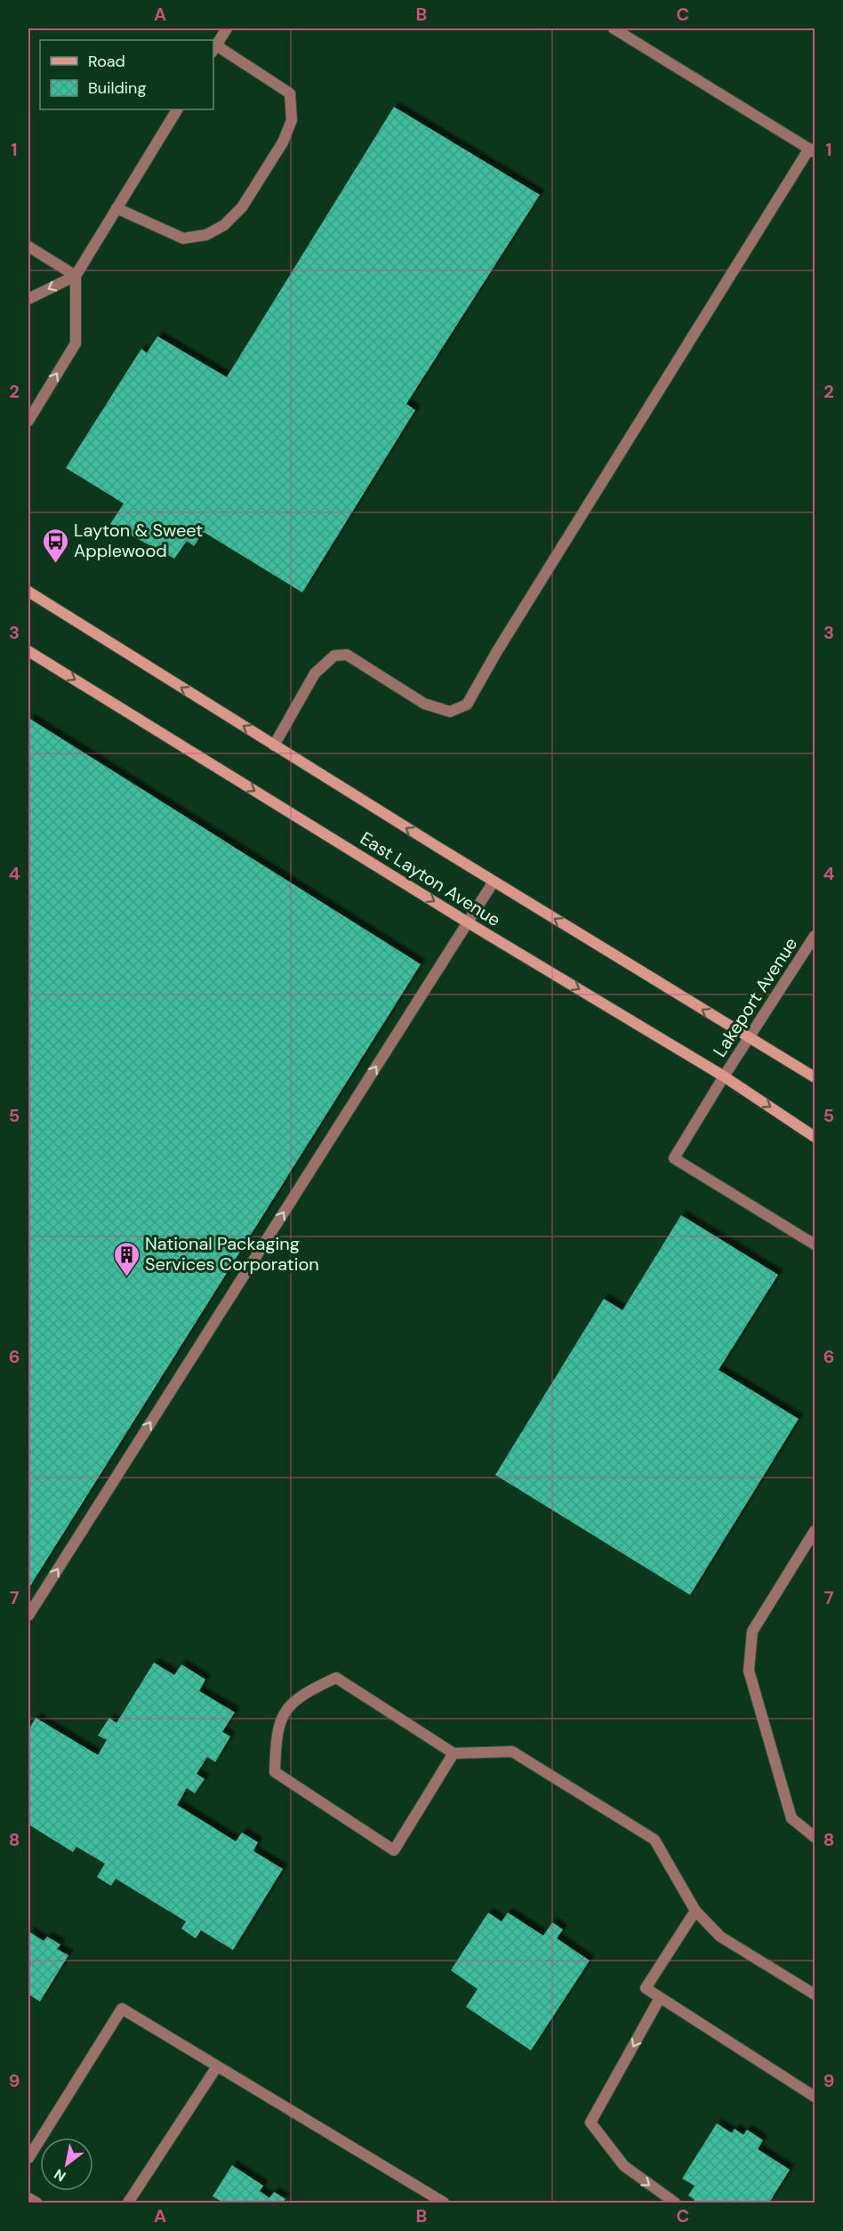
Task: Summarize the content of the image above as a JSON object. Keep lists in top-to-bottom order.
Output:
{
  "streets": {
    "main road": ["East Layton Avenue"],
    "street": ["Lakeport Avenue"]
  },
  "crossings": [
    ["East Layton Avenue", "Lakeport Avenue"]
  ],
  "places": {
    "bus stop": ["Layton & Sweet Applewood"],
    "building": ["National Packaging Services Corporation"]
  },
  "legend": ["Road", "Building"],
  "north": "bottom left",
  "grid": {
    "columns": ["A", "B", "C"],
    "rows": [
      "1",
      "2",
      "3",
      "4",
      "5",
      "6",
      "7",
      "8",
      "9"
    ]
  }
}
